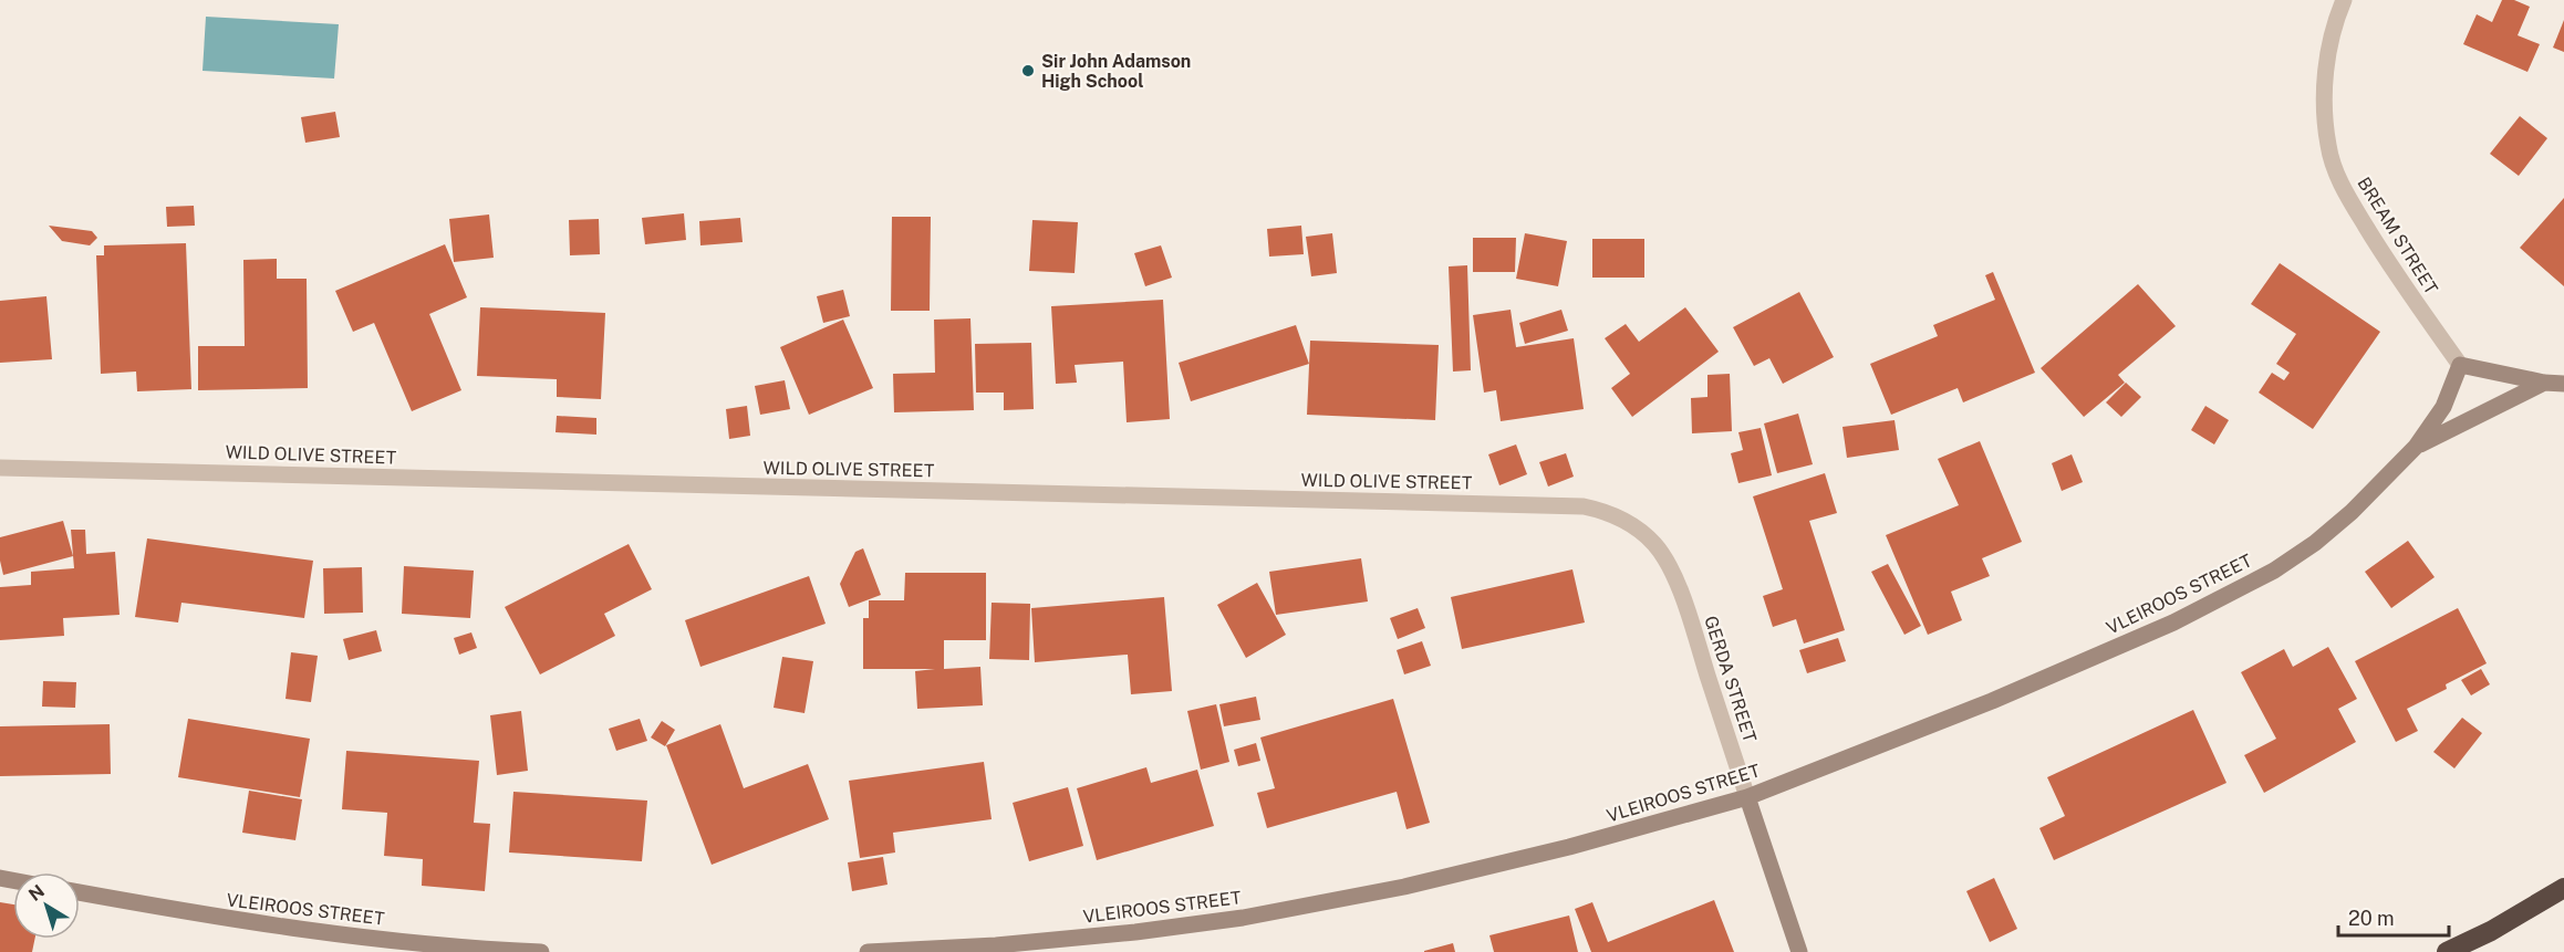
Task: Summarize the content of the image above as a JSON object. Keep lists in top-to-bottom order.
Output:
{
  "streets": {
    "street": [
      "BREAM STREET",
      "WILD OLIVE STREET",
      "VLEIROOS STREET",
      "GERDA STREET"
    ]
  },
  "crossings": [
    ["BREAM STREET", "VLEIROOS STREET"],
    ["WILD OLIVE STREET", "GERDA STREET"],
    ["VLEIROOS STREET", "GERDA STREET"]
  ],
  "places": ["Sir John Adamson High School"],
  "scale_bar": "20 m",
  "north": "top left"
}
